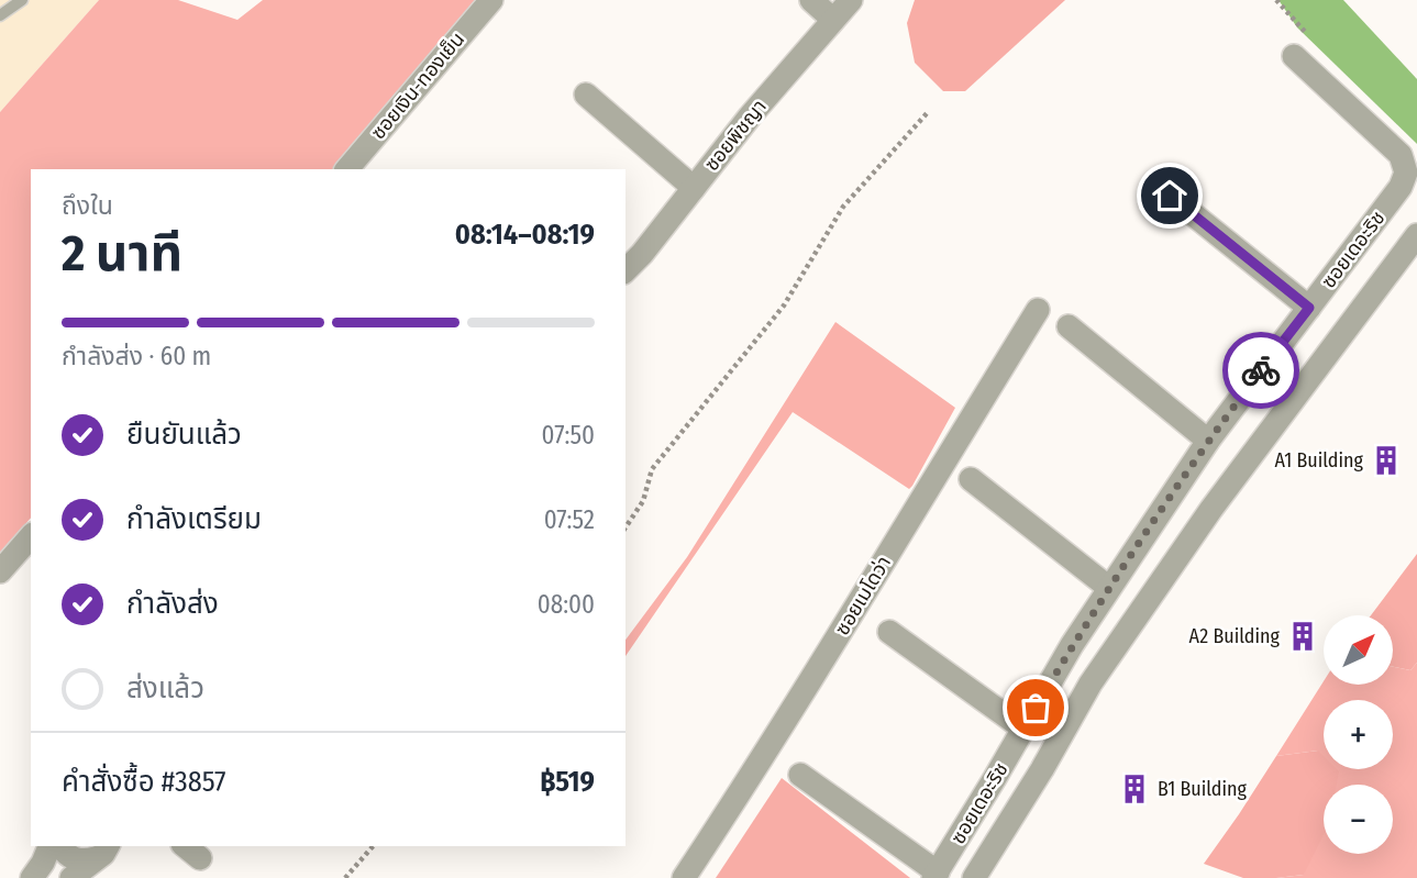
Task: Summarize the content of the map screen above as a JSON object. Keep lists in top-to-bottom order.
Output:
{
  "streets": {
    "street": [
      "ซอยเงิน-ทองเย็น",
      "ซอยพิชญา",
      "ซอยเดอะริช",
      "ซอยเมโดว่า"
    ]
  },
  "places": {
    "building": ["A1 Building", "A2 Building", "B1 Building"]
  },
  "north": "top right",
  "page": {
    "heading": ["2 นาที", "ถึงใน", "08:14–08:19"],
    "panel": ["คำสั่งซื้อ #3857", "฿519"],
    "bar": "กำลังส่ง · 60 m",
    "list": [
      ["ยืนยันแล้ว", "07:50"],
      ["กำลังเตรียม", "07:52"],
      ["กำลังส่ง", "08:00"],
      "ส่งแล้ว"
    ],
    "map_buttons": ["+", "−"]
  }
}
